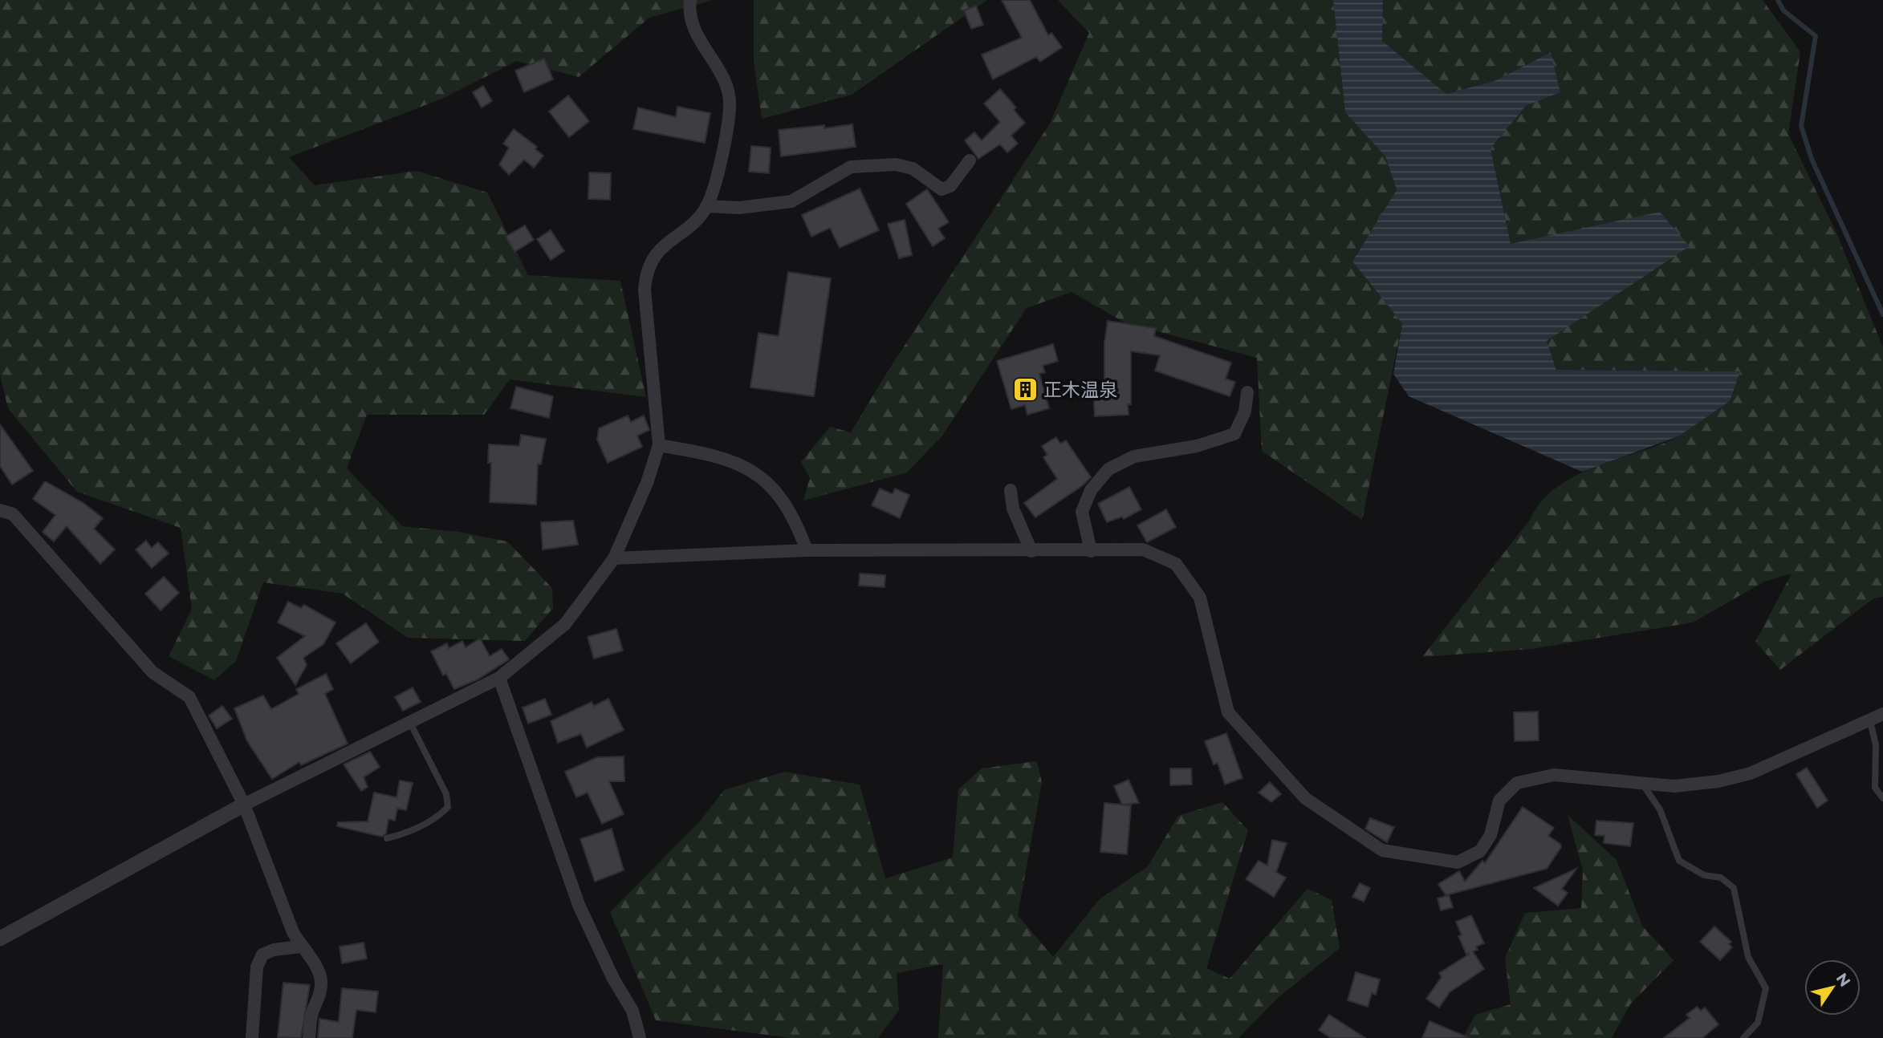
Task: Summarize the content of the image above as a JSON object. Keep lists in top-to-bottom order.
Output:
{
  "places": {
    "building": ["正木温泉"]
  },
  "north": "top right"
}
